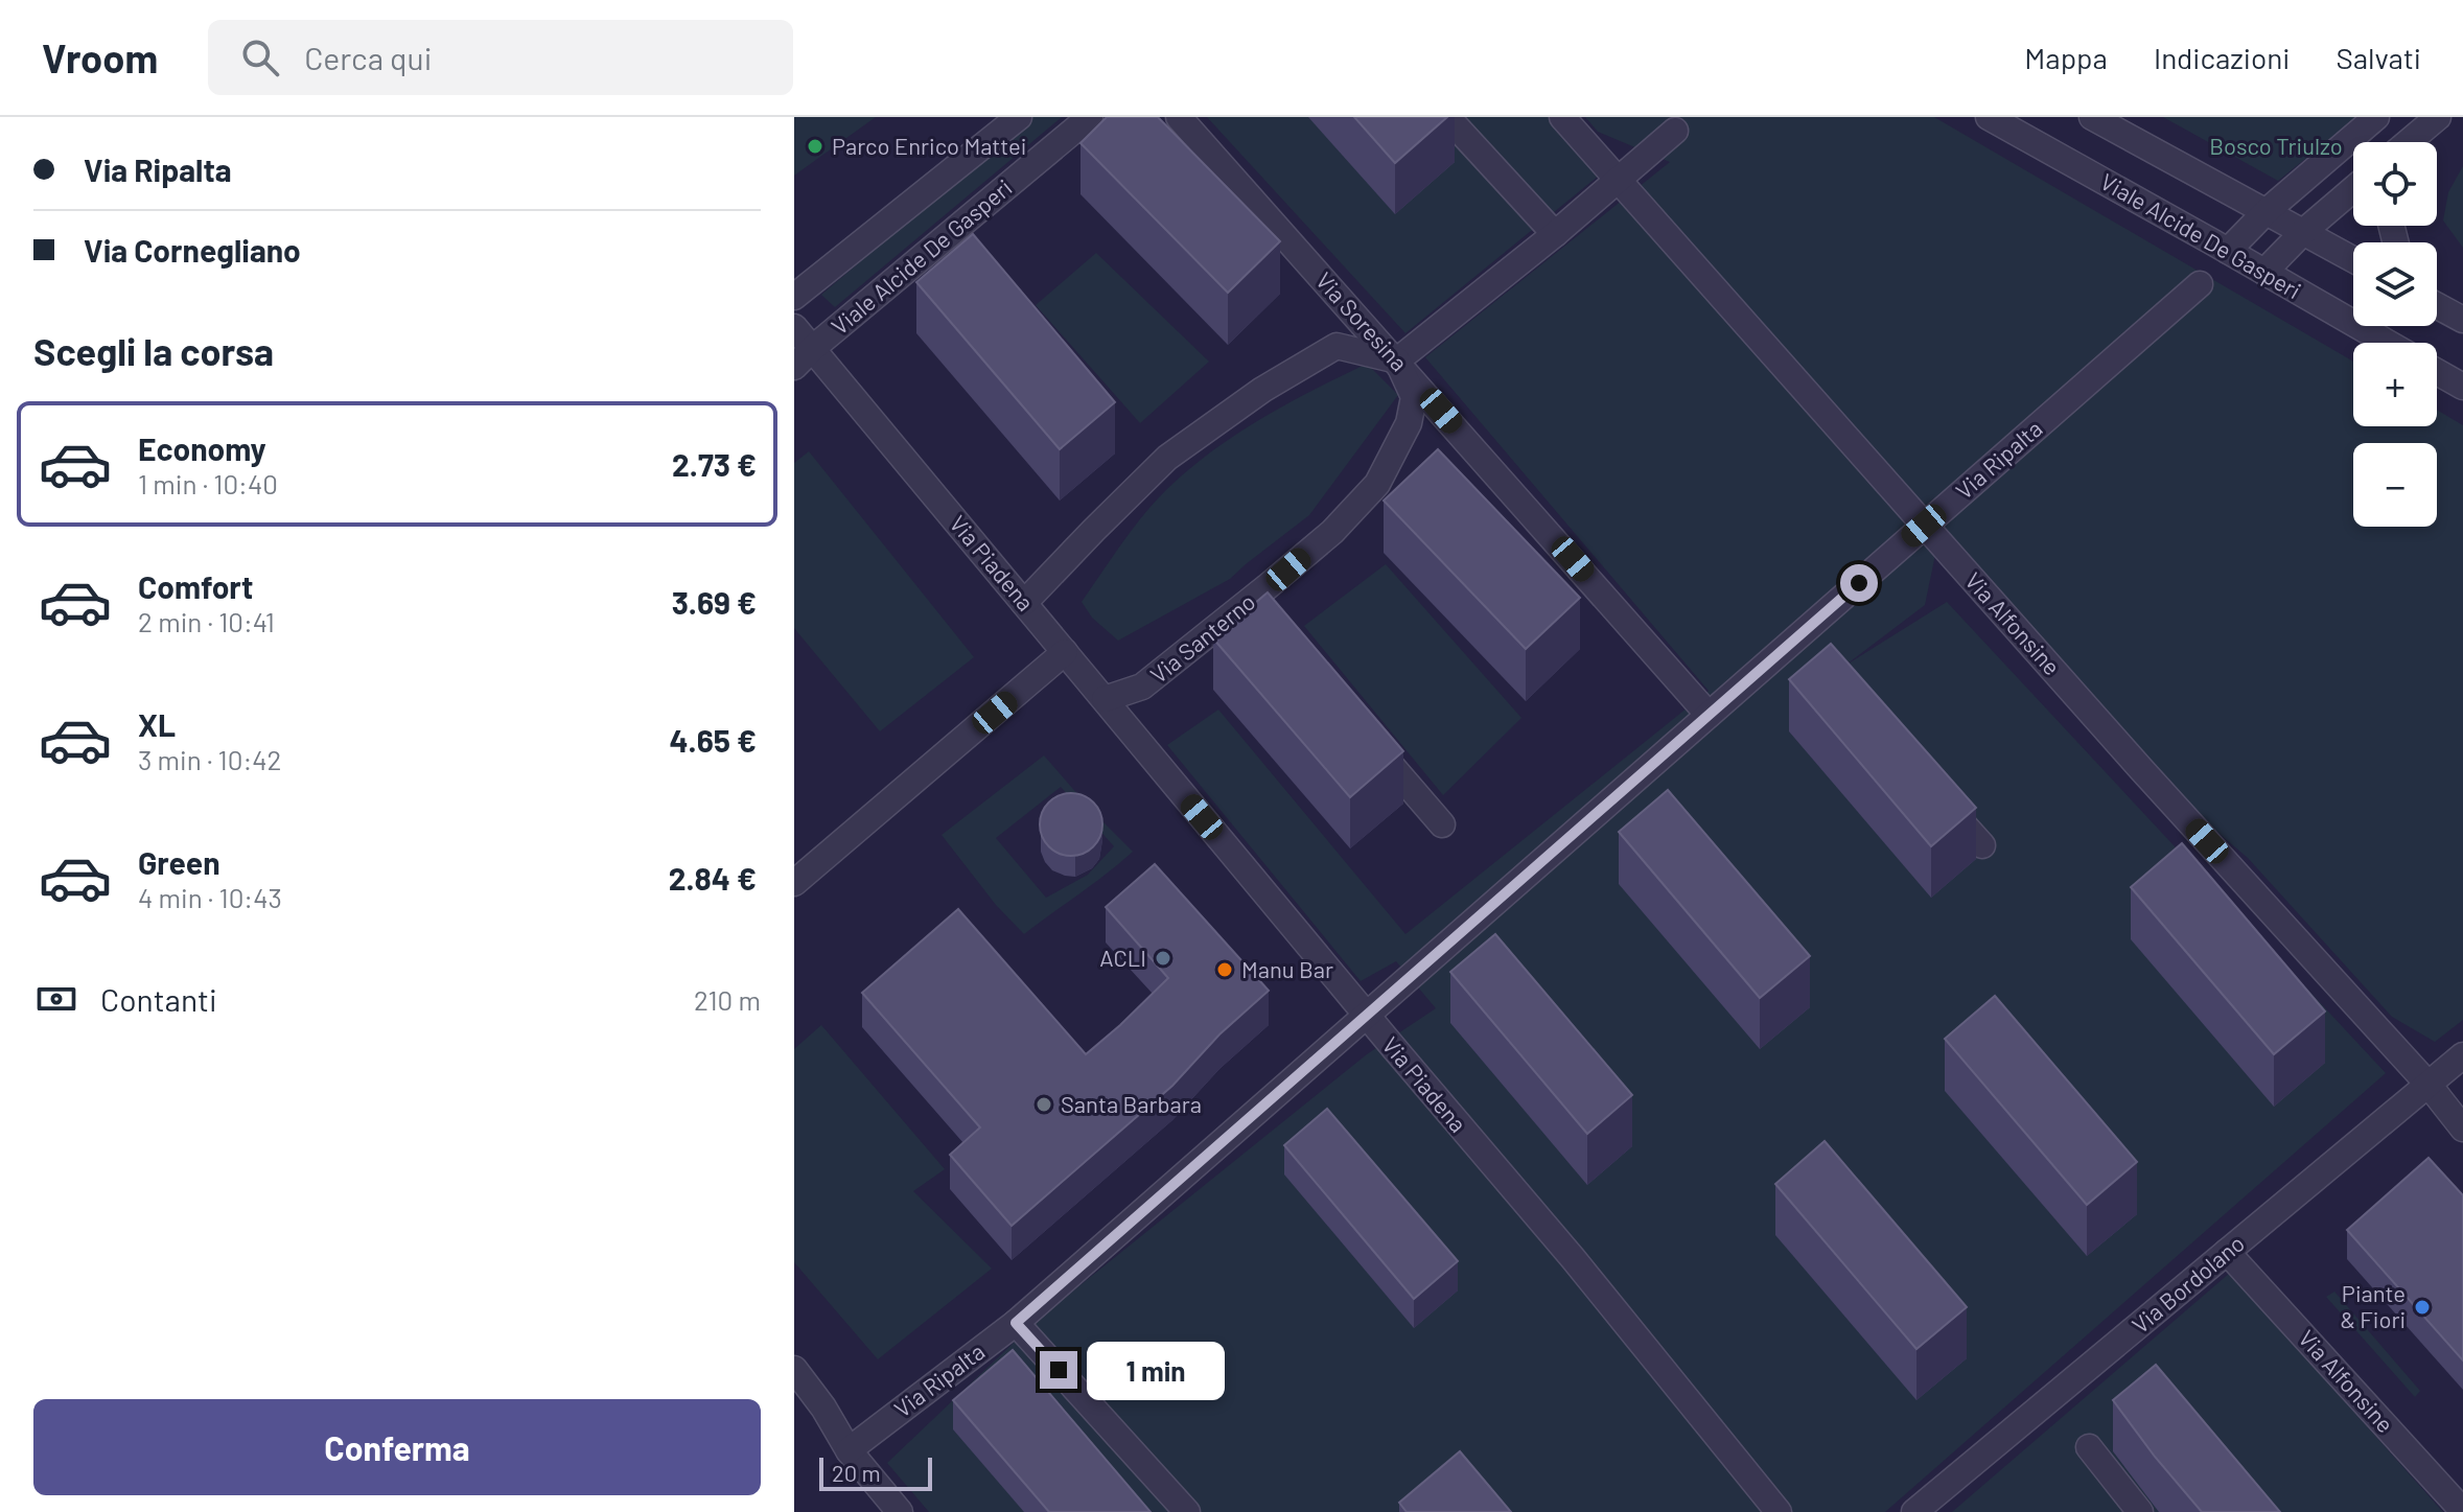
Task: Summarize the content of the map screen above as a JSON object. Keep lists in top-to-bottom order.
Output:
{
  "streets": {
    "street": [
      "Viale Alcide De Gasperi",
      "Via Soresina",
      "Via Ripalta",
      "Via Piadena",
      "Via Alfonsine",
      "Via Santerno",
      "Via Bordolano"
    ]
  },
  "crossings": [
    ["Viale Alcide De Gasperi", "Via Piadena"],
    ["Via Soresina", "Via Ripalta"],
    ["Via Soresina", "Via Santerno"],
    ["Via Ripalta", "Via Piadena"],
    ["Via Ripalta", "Via Alfonsine"],
    ["Via Piadena", "Via Santerno"],
    ["Via Alfonsine", "Via Bordolano"]
  ],
  "parks": ["Bosco Triulzo"],
  "places": [
    "Parco Enrico Mattei",
    "ACLI",
    "Manu Bar",
    "Santa Barbara",
    "Piante & Fiori"
  ],
  "scale_bar": "20 m",
  "page": {
    "header": "Vroom",
    "search": "Cerca qui",
    "nav": ["Mappa", "Indicazioni", "Salvati"],
    "banner": ["Via Ripalta", "Via Cornegliano"],
    "map_buttons": ["+", "−"],
    "heading": "Scegli la corsa",
    "list": [
      {
        "name": "Economy",
        "note": "1 min · 10:40",
        "value": "2.73 €"
      },
      {
        "name": "Comfort",
        "note": "2 min · 10:41",
        "value": "3.69 €"
      },
      {
        "name": "XL",
        "note": "3 min · 10:42",
        "value": "4.65 €"
      },
      {
        "name": "Green",
        "note": "4 min · 10:43",
        "value": "2.84 €"
      }
    ],
    "pay": ["Contanti", "210 m"],
    "bubble": "1 min",
    "buttons": "Conferma",
    "scale": "20 m"
  }
}
